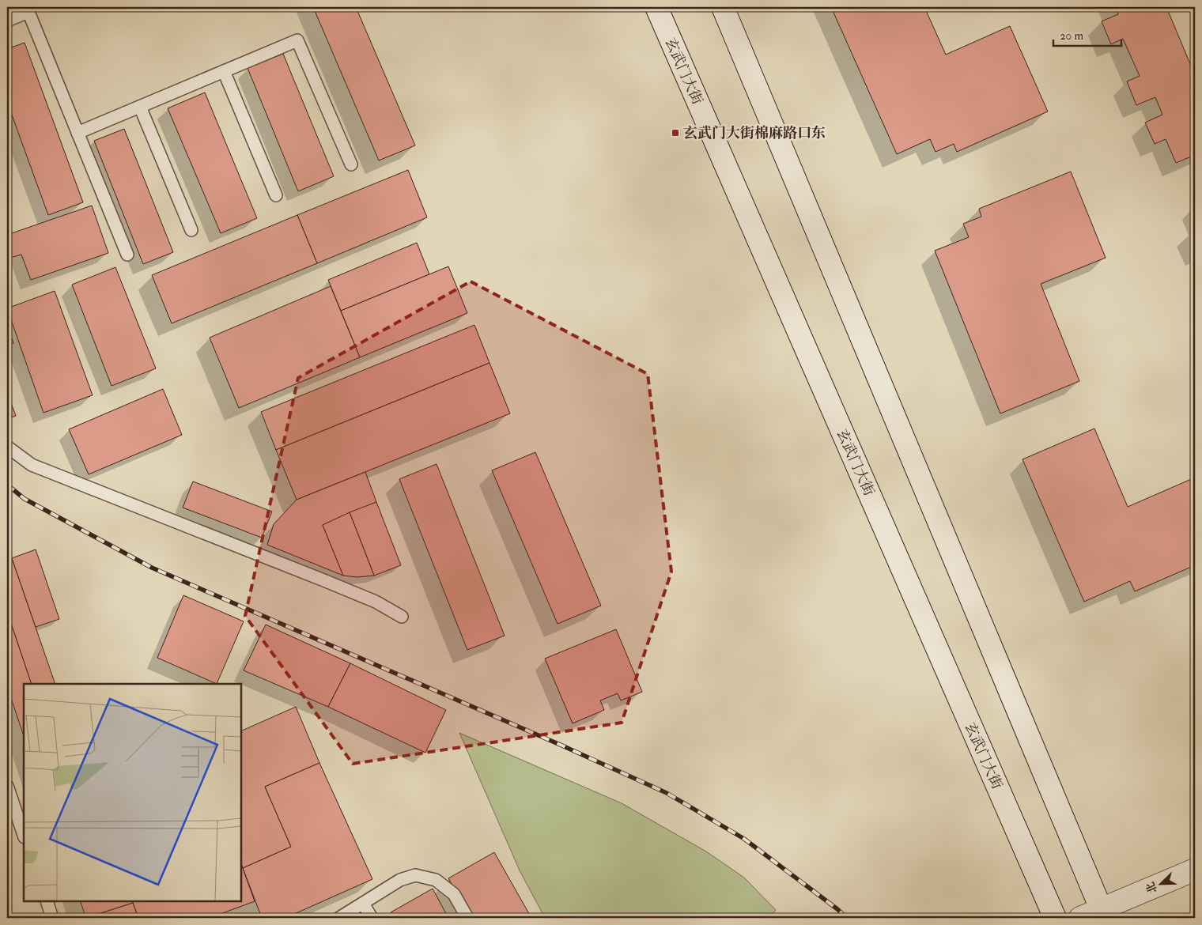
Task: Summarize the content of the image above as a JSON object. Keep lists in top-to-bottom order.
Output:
{
  "streets": {
    "main road": ["玄武门大街"]
  },
  "places": {
    "transit": ["玄武门大街棉麻路口东"]
  },
  "scale_bar": "20 m",
  "north": "bottom left"
}
